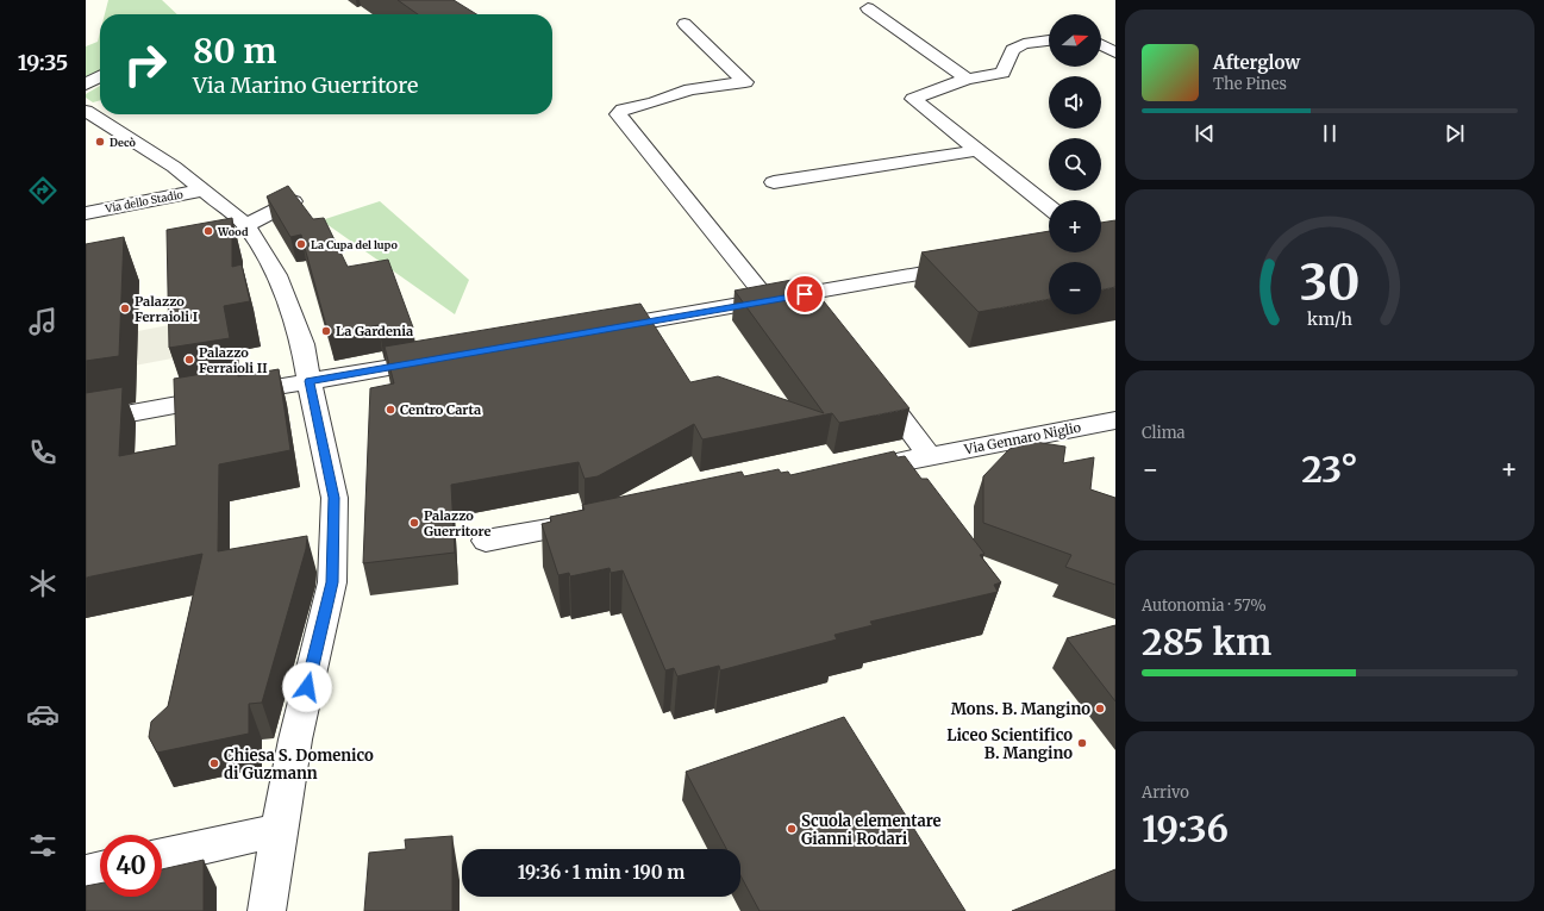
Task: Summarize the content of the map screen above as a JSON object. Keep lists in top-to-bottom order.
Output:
{
  "streets": {
    "street": ["Via dello Stadio", "Via Gennaro Niglio"]
  },
  "places": [
    "Decò",
    "Wood",
    "La Cupa del lupo",
    "Palazzo Ferraioli I",
    "La Gardenia",
    "Palazzo Ferraioli II",
    "Centro Carta",
    "Palazzo Guerritore",
    "Mons. B. Mangino",
    "Liceo Scientifico B. Mangino",
    "Chiesa S. Domenico di Guzmann",
    "Scuola elementare Gianni Rodari"
  ],
  "north": "right",
  "page": {
    "tabs": "19:35",
    "map_buttons": ["+", "−"],
    "turn": ["80 m", "Via Marino Guerritore"],
    "song": ["Afterglow", "The Pines"],
    "tile": [
      "Clima",
      ["Autonomia · 57%", "285 km"],
      ["Arrivo", "19:36"]
    ],
    "heat": ["−", "23°", "+"],
    "limit": "40",
    "trip": "19:36 · 1 min · 190 m",
    "gauge": ["30", "km/h"]
  }
}
